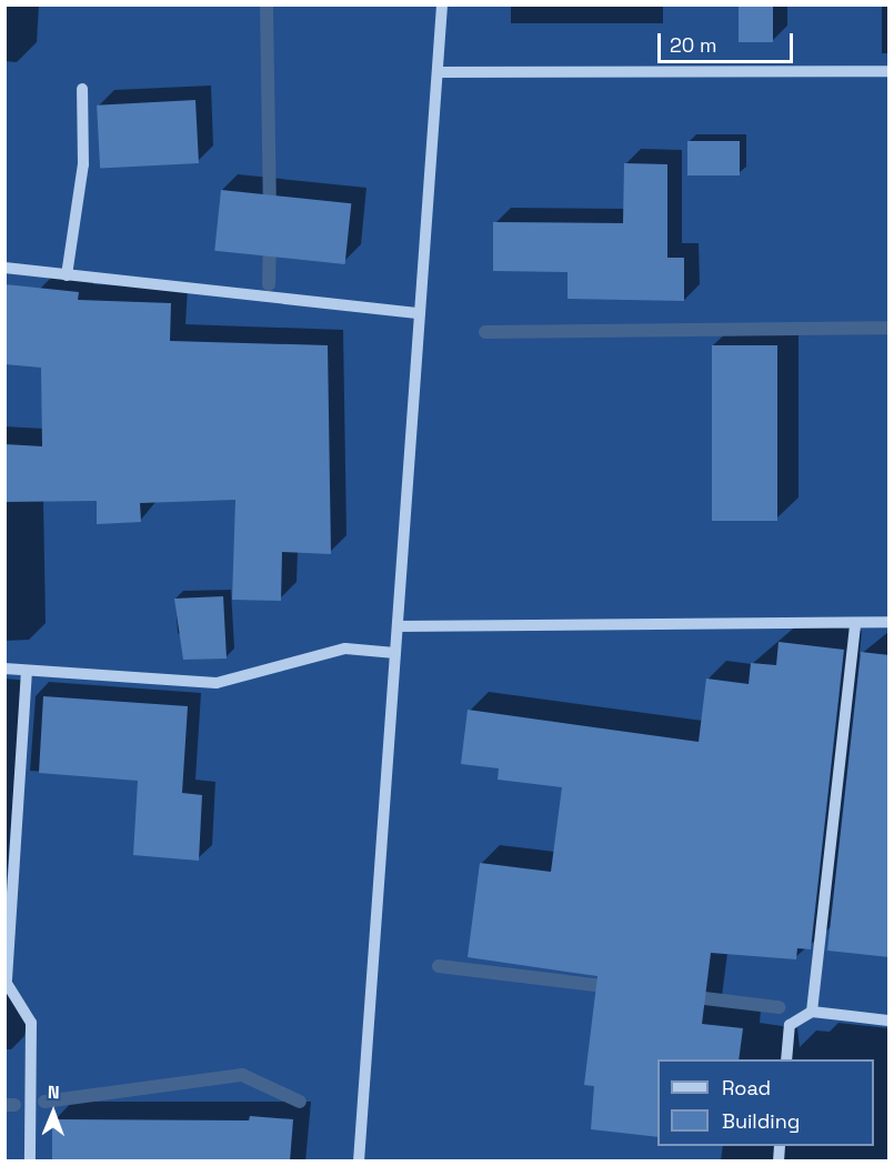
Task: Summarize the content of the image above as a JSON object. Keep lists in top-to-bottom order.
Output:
{
  "legend": ["Road", "Building"],
  "scale_bar": "20 m",
  "north": "top"
}
